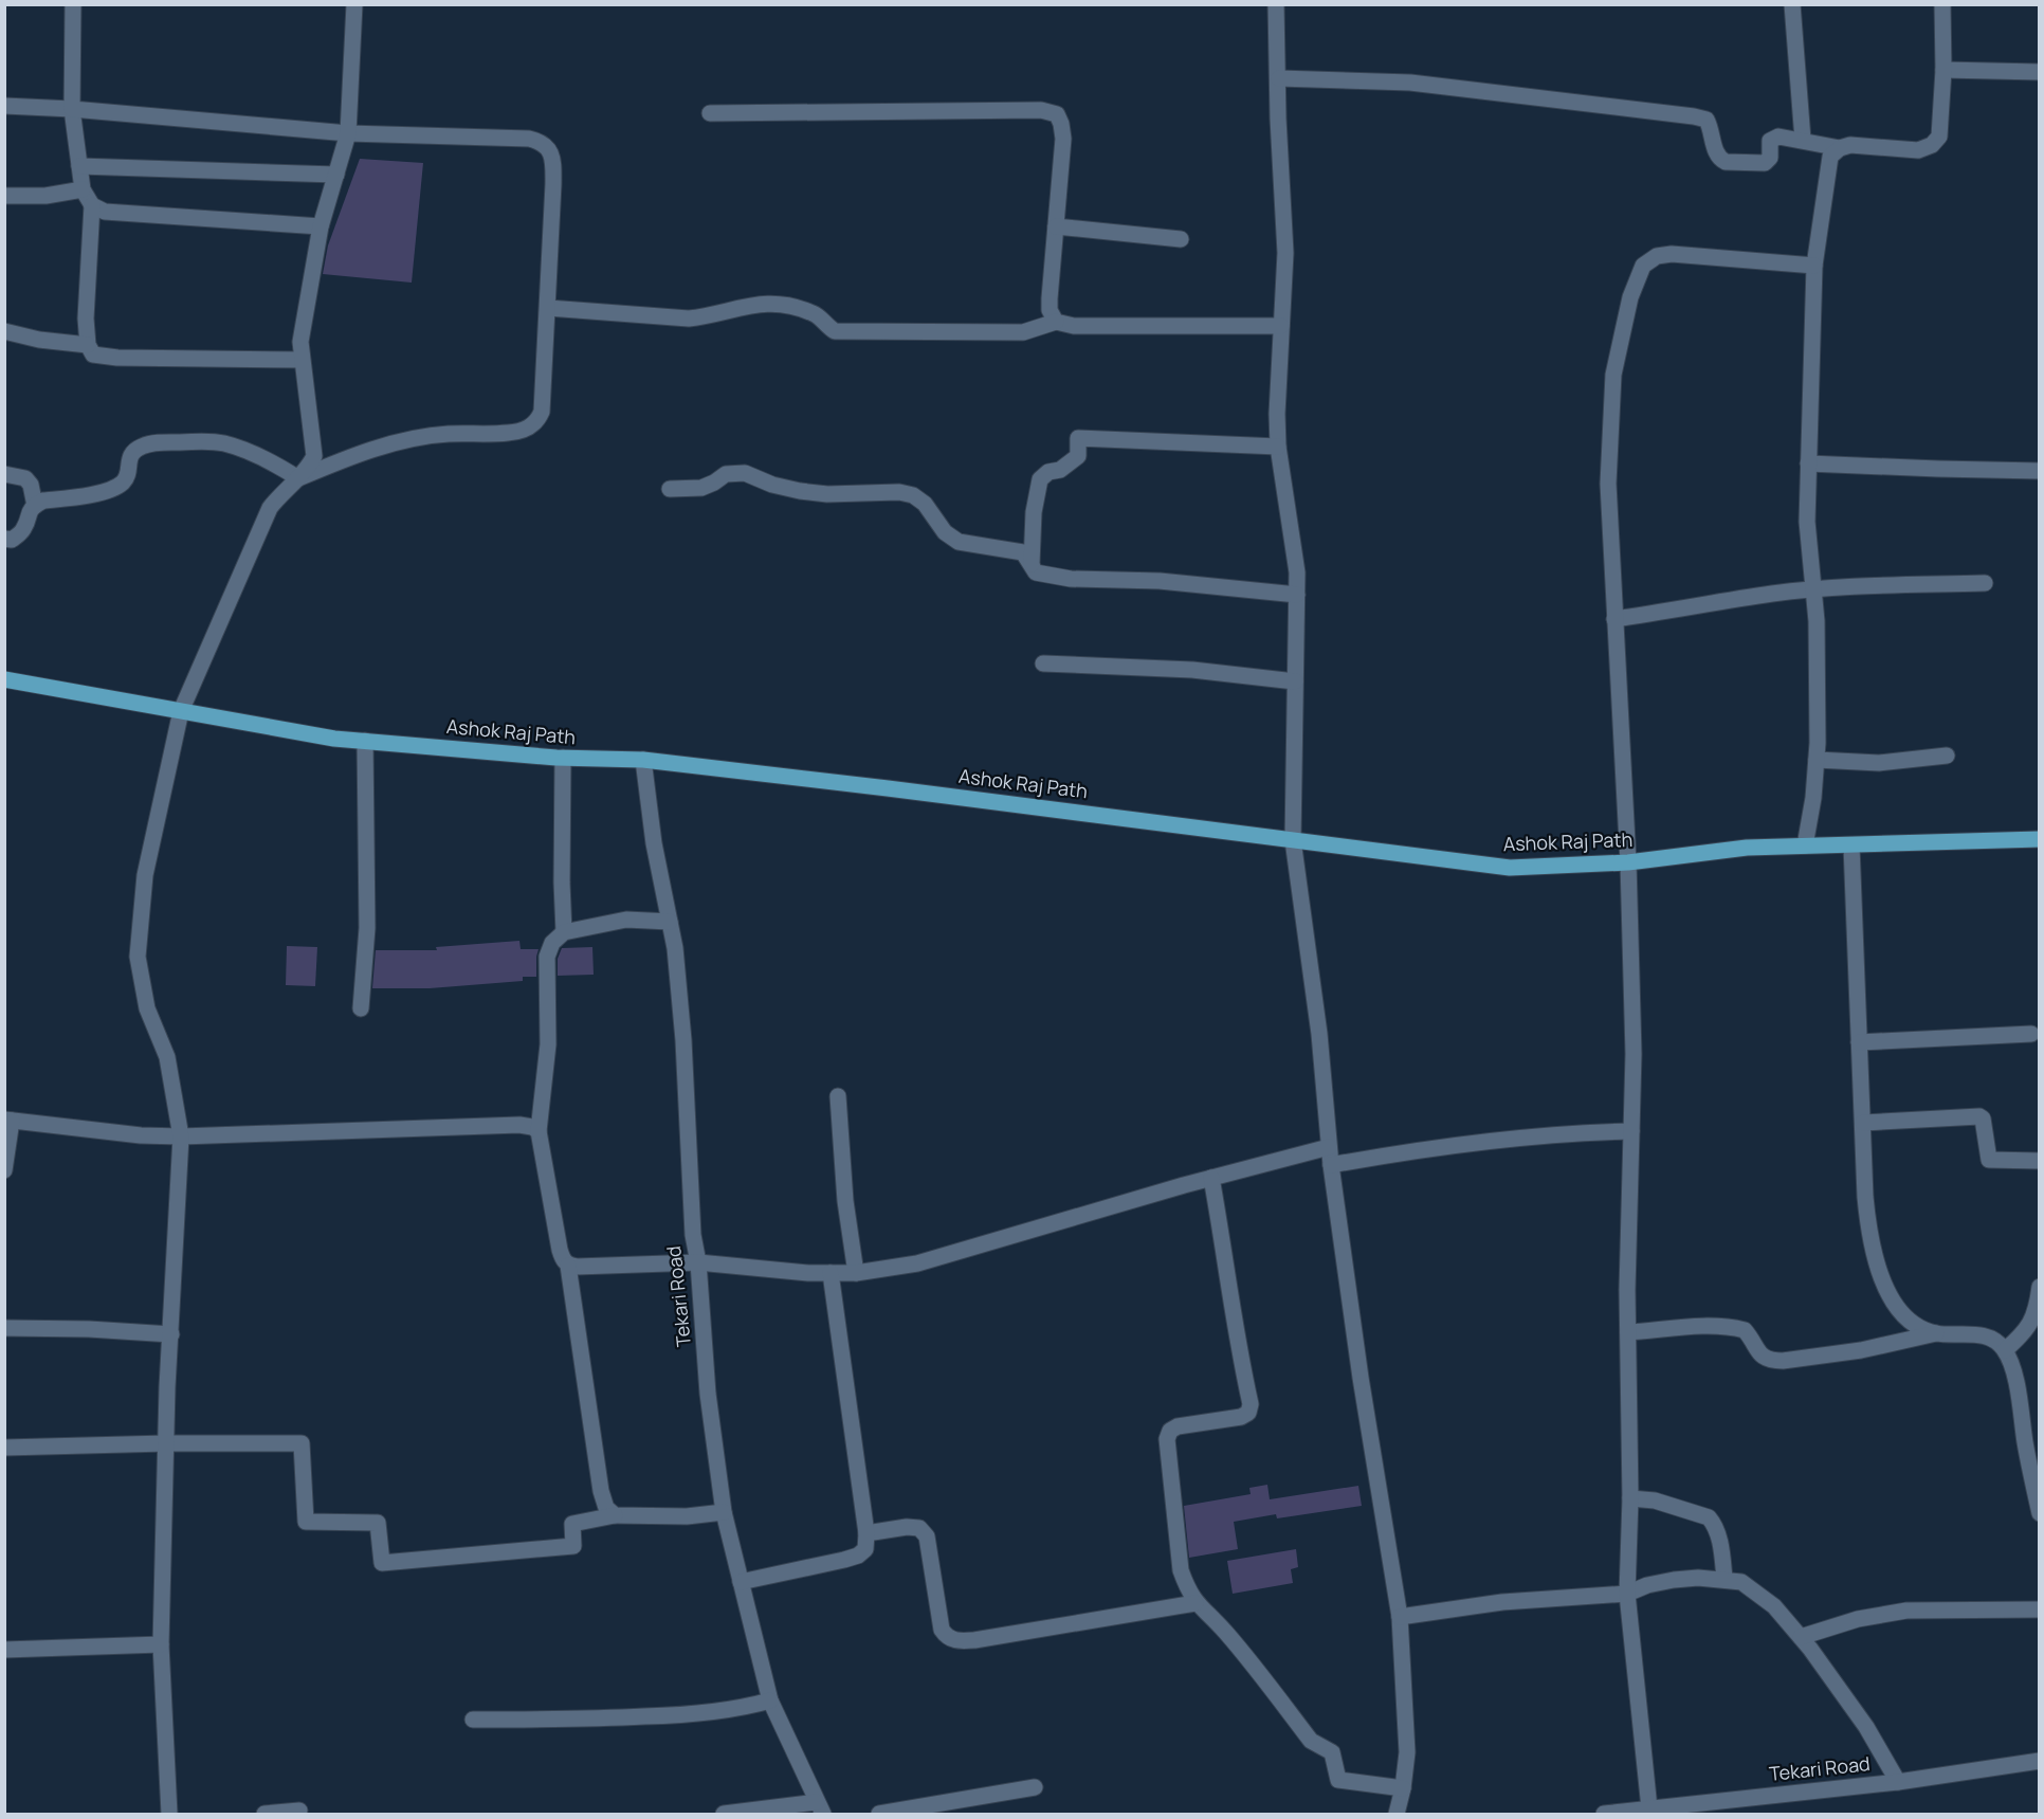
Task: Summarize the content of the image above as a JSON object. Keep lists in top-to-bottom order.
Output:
{
  "streets": {
    "main road": ["Ashok Raj Path"],
    "street": ["Tekari Road"]
  },
  "crossings": [
    ["Ashok Raj Path", "Tekari Road"]
  ]
}
